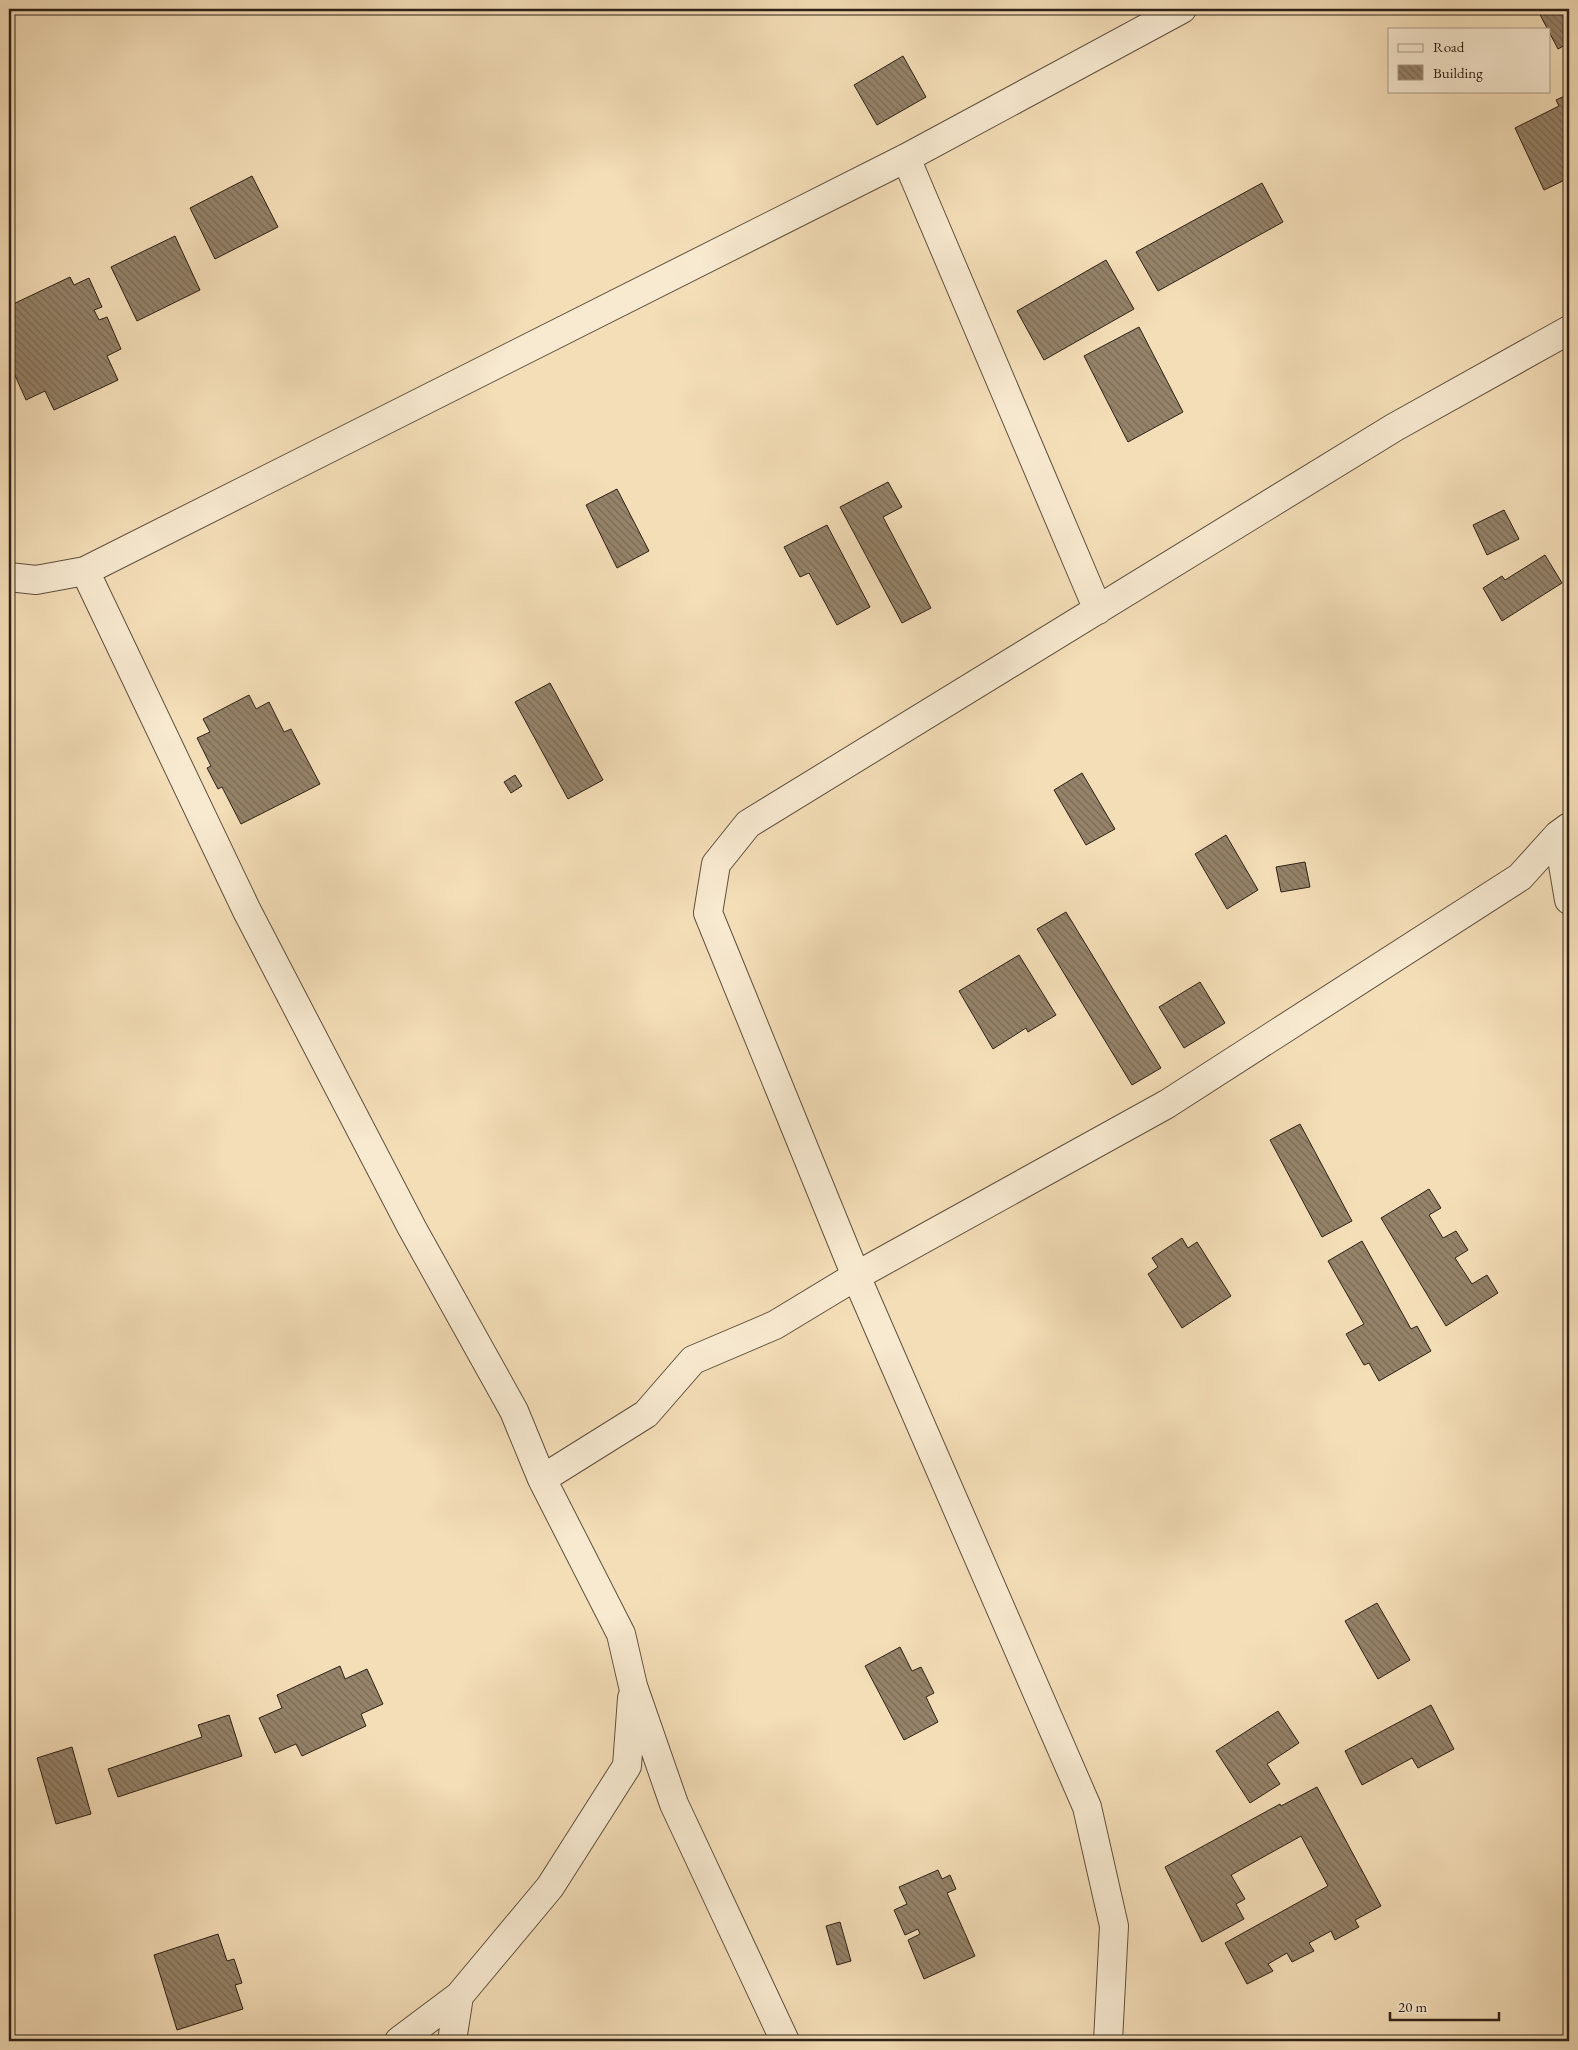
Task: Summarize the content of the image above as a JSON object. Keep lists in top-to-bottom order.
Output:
{
  "legend": ["Road", "Building"],
  "scale_bar": "20 m"
}
